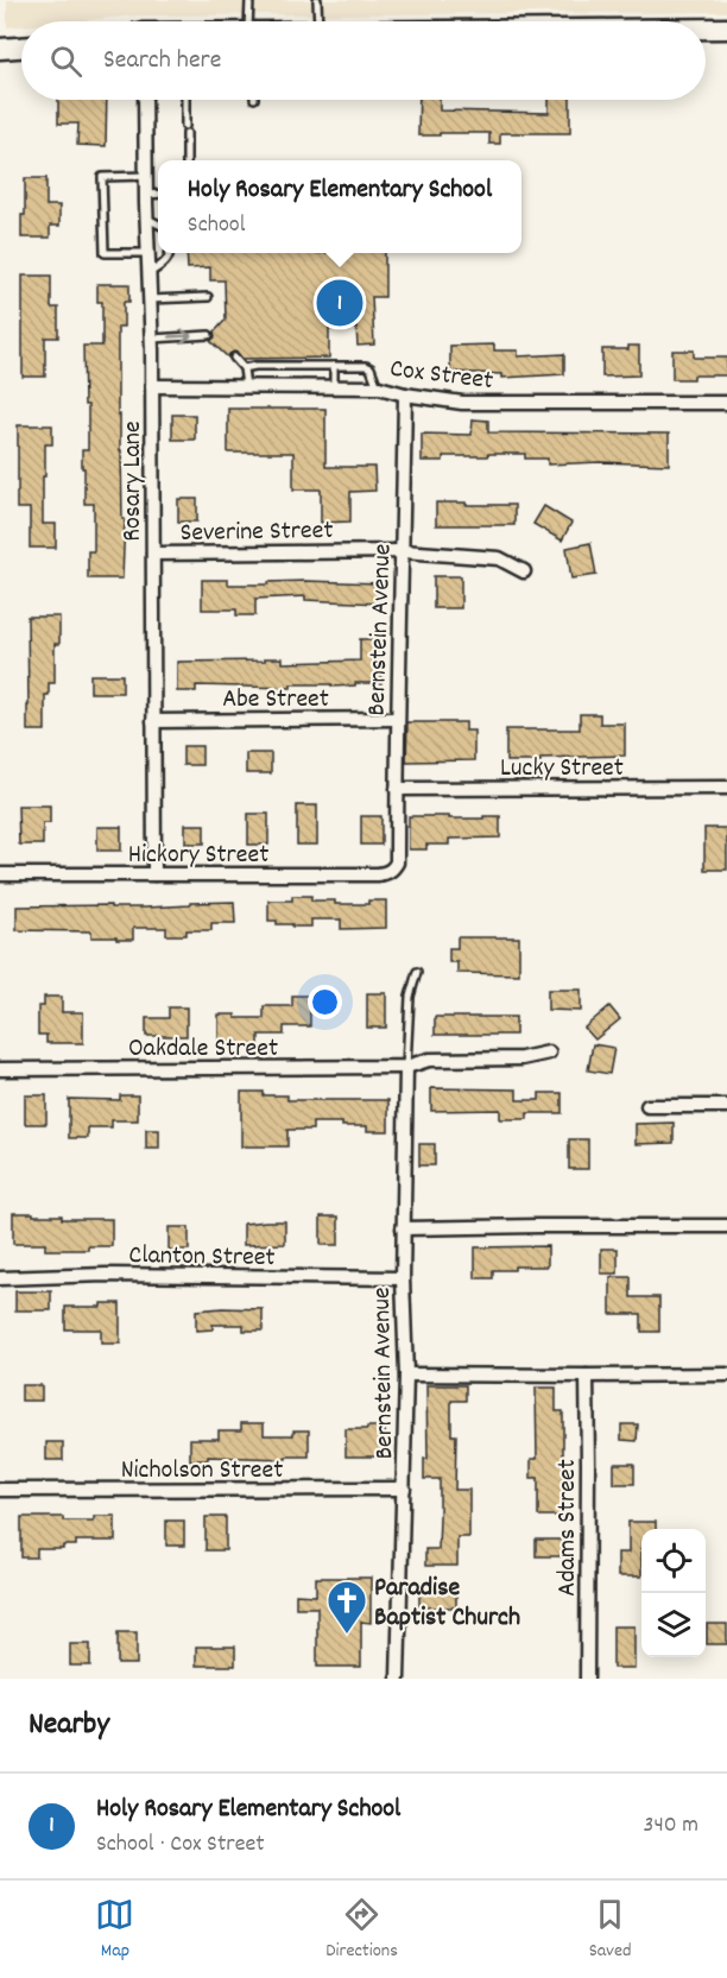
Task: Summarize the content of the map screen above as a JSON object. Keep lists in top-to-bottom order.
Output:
{
  "streets": {
    "street": [
      "Cox Street",
      "Rosary Lane",
      "Severine Street",
      "Bernstein Avenue",
      "Abe Street",
      "Lucky Street",
      "Hickory Street",
      "Oakdale Street",
      "Clanton Street",
      "Nicholson Street",
      "Adams Street"
    ]
  },
  "crossings": [
    ["Cox Street", "Rosary Lane"],
    ["Cox Street", "Bernstein Avenue"],
    ["Rosary Lane", "Severine Street"],
    ["Rosary Lane", "Abe Street"],
    ["Rosary Lane", "Hickory Street"],
    ["Severine Street", "Bernstein Avenue"],
    ["Bernstein Avenue", "Abe Street"],
    ["Bernstein Avenue", "Lucky Street"],
    ["Bernstein Avenue", "Hickory Street"],
    ["Bernstein Avenue", "Oakdale Street"],
    ["Bernstein Avenue", "Clanton Street"],
    ["Bernstein Avenue", "Nicholson Street"]
  ],
  "places": {
    "church": ["Paradise Baptist Church"]
  },
  "page": {
    "search": "Search here",
    "popup": ["Holy Rosary Elementary School", "School"],
    "pins": "1",
    "heading": "Nearby",
    "list": [
      {
        "mark": "1",
        "name": "Holy Rosary Elementary School",
        "note": "School · Cox Street",
        "value": "340 m"
      }
    ],
    "nav": ["Map", "Directions", "Saved"]
  }
}
